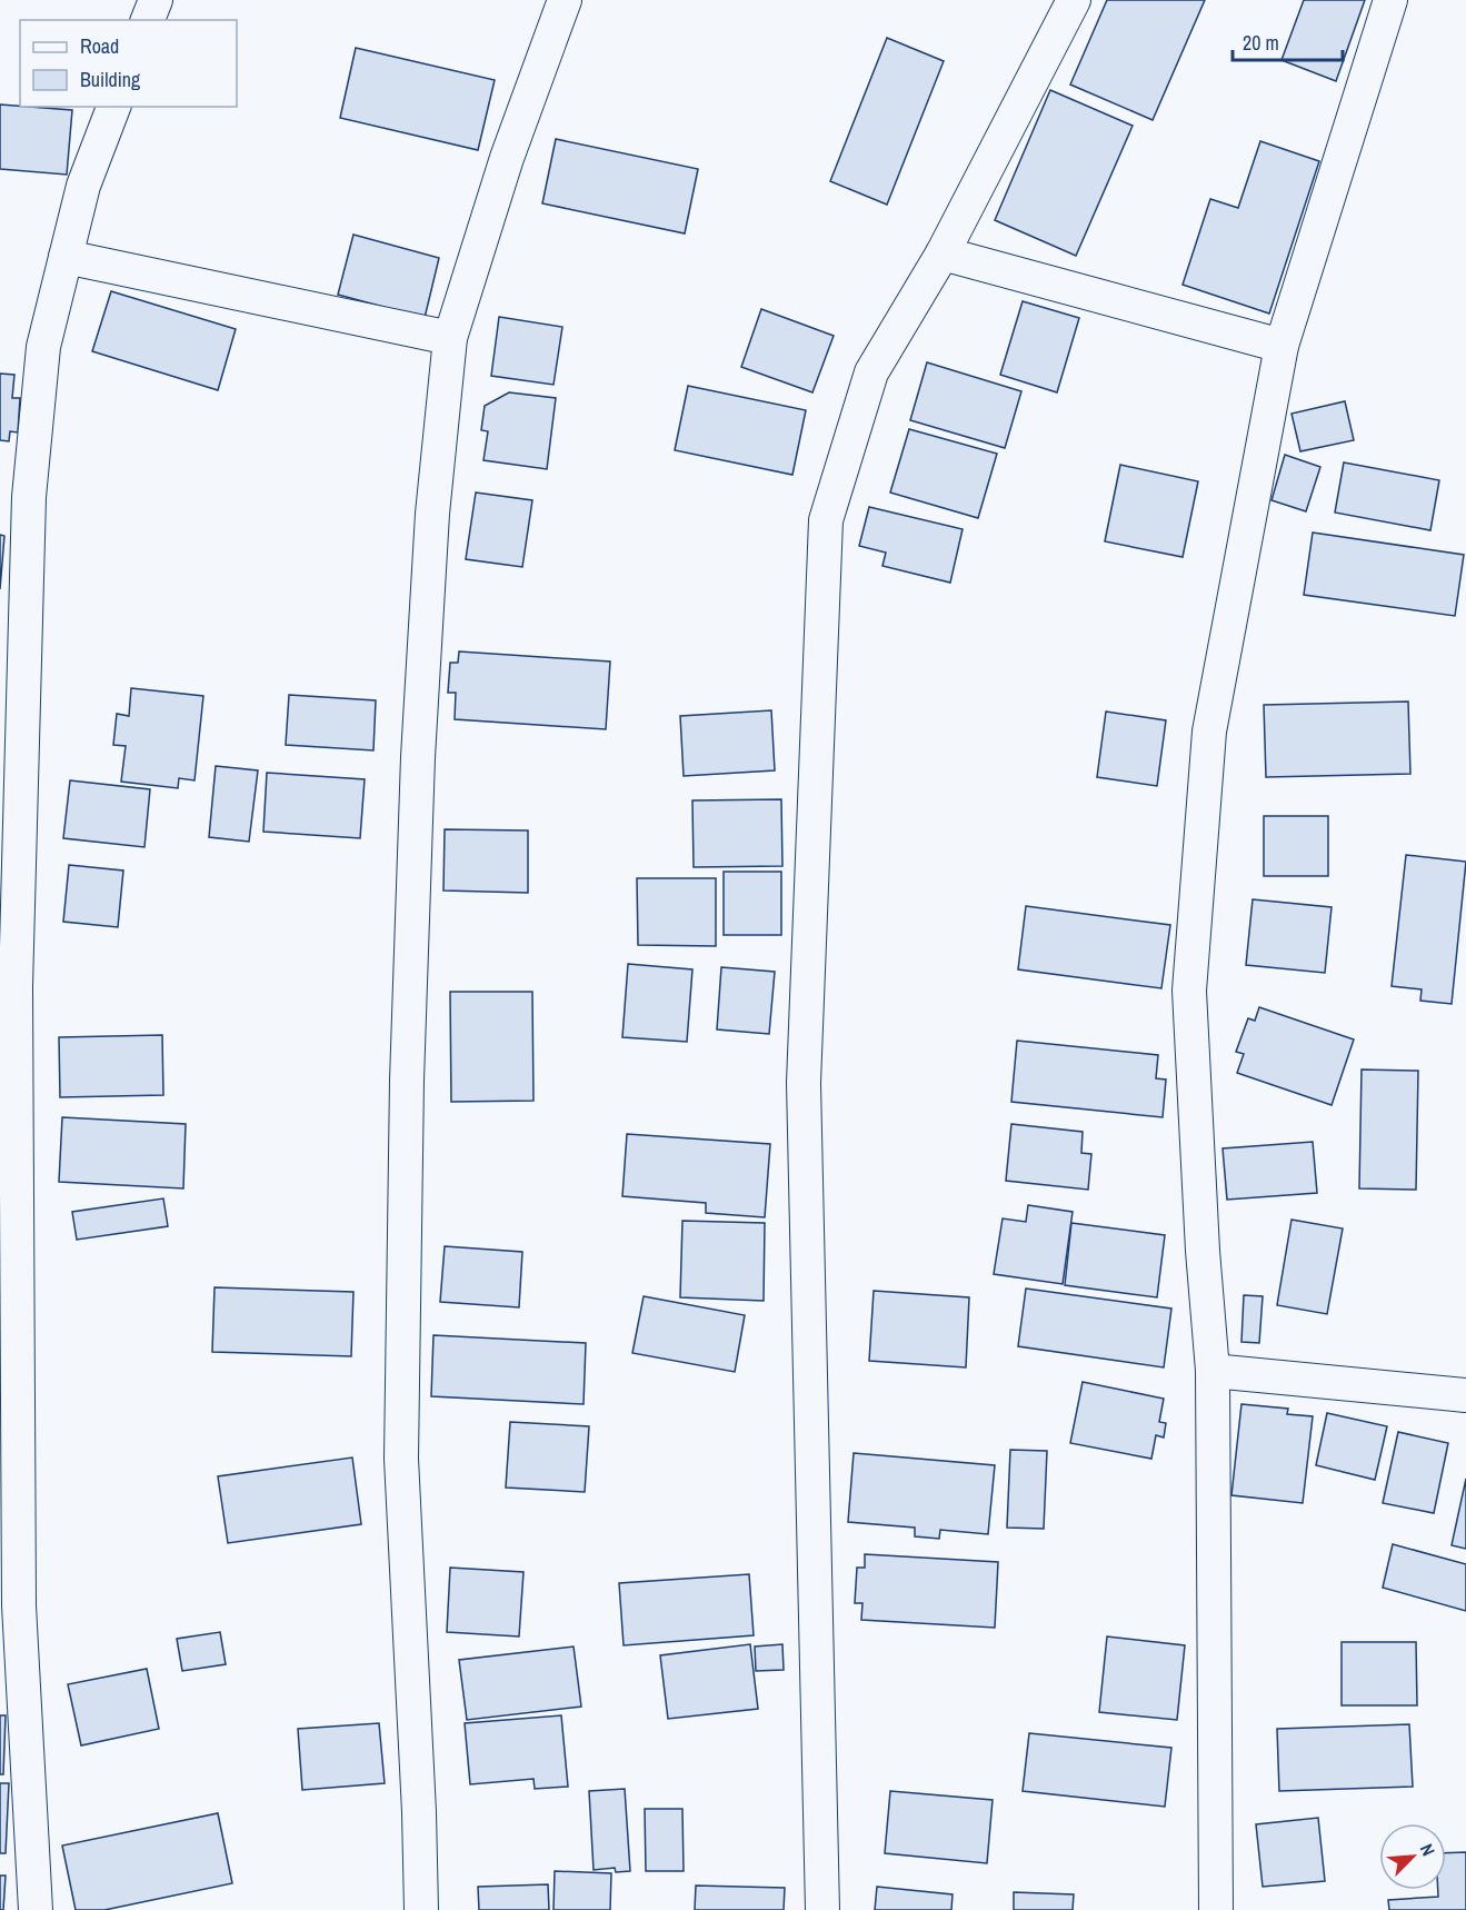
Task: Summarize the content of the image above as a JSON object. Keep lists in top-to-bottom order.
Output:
{
  "legend": ["Road", "Building"],
  "scale_bar": "20 m",
  "north": "top right"
}
